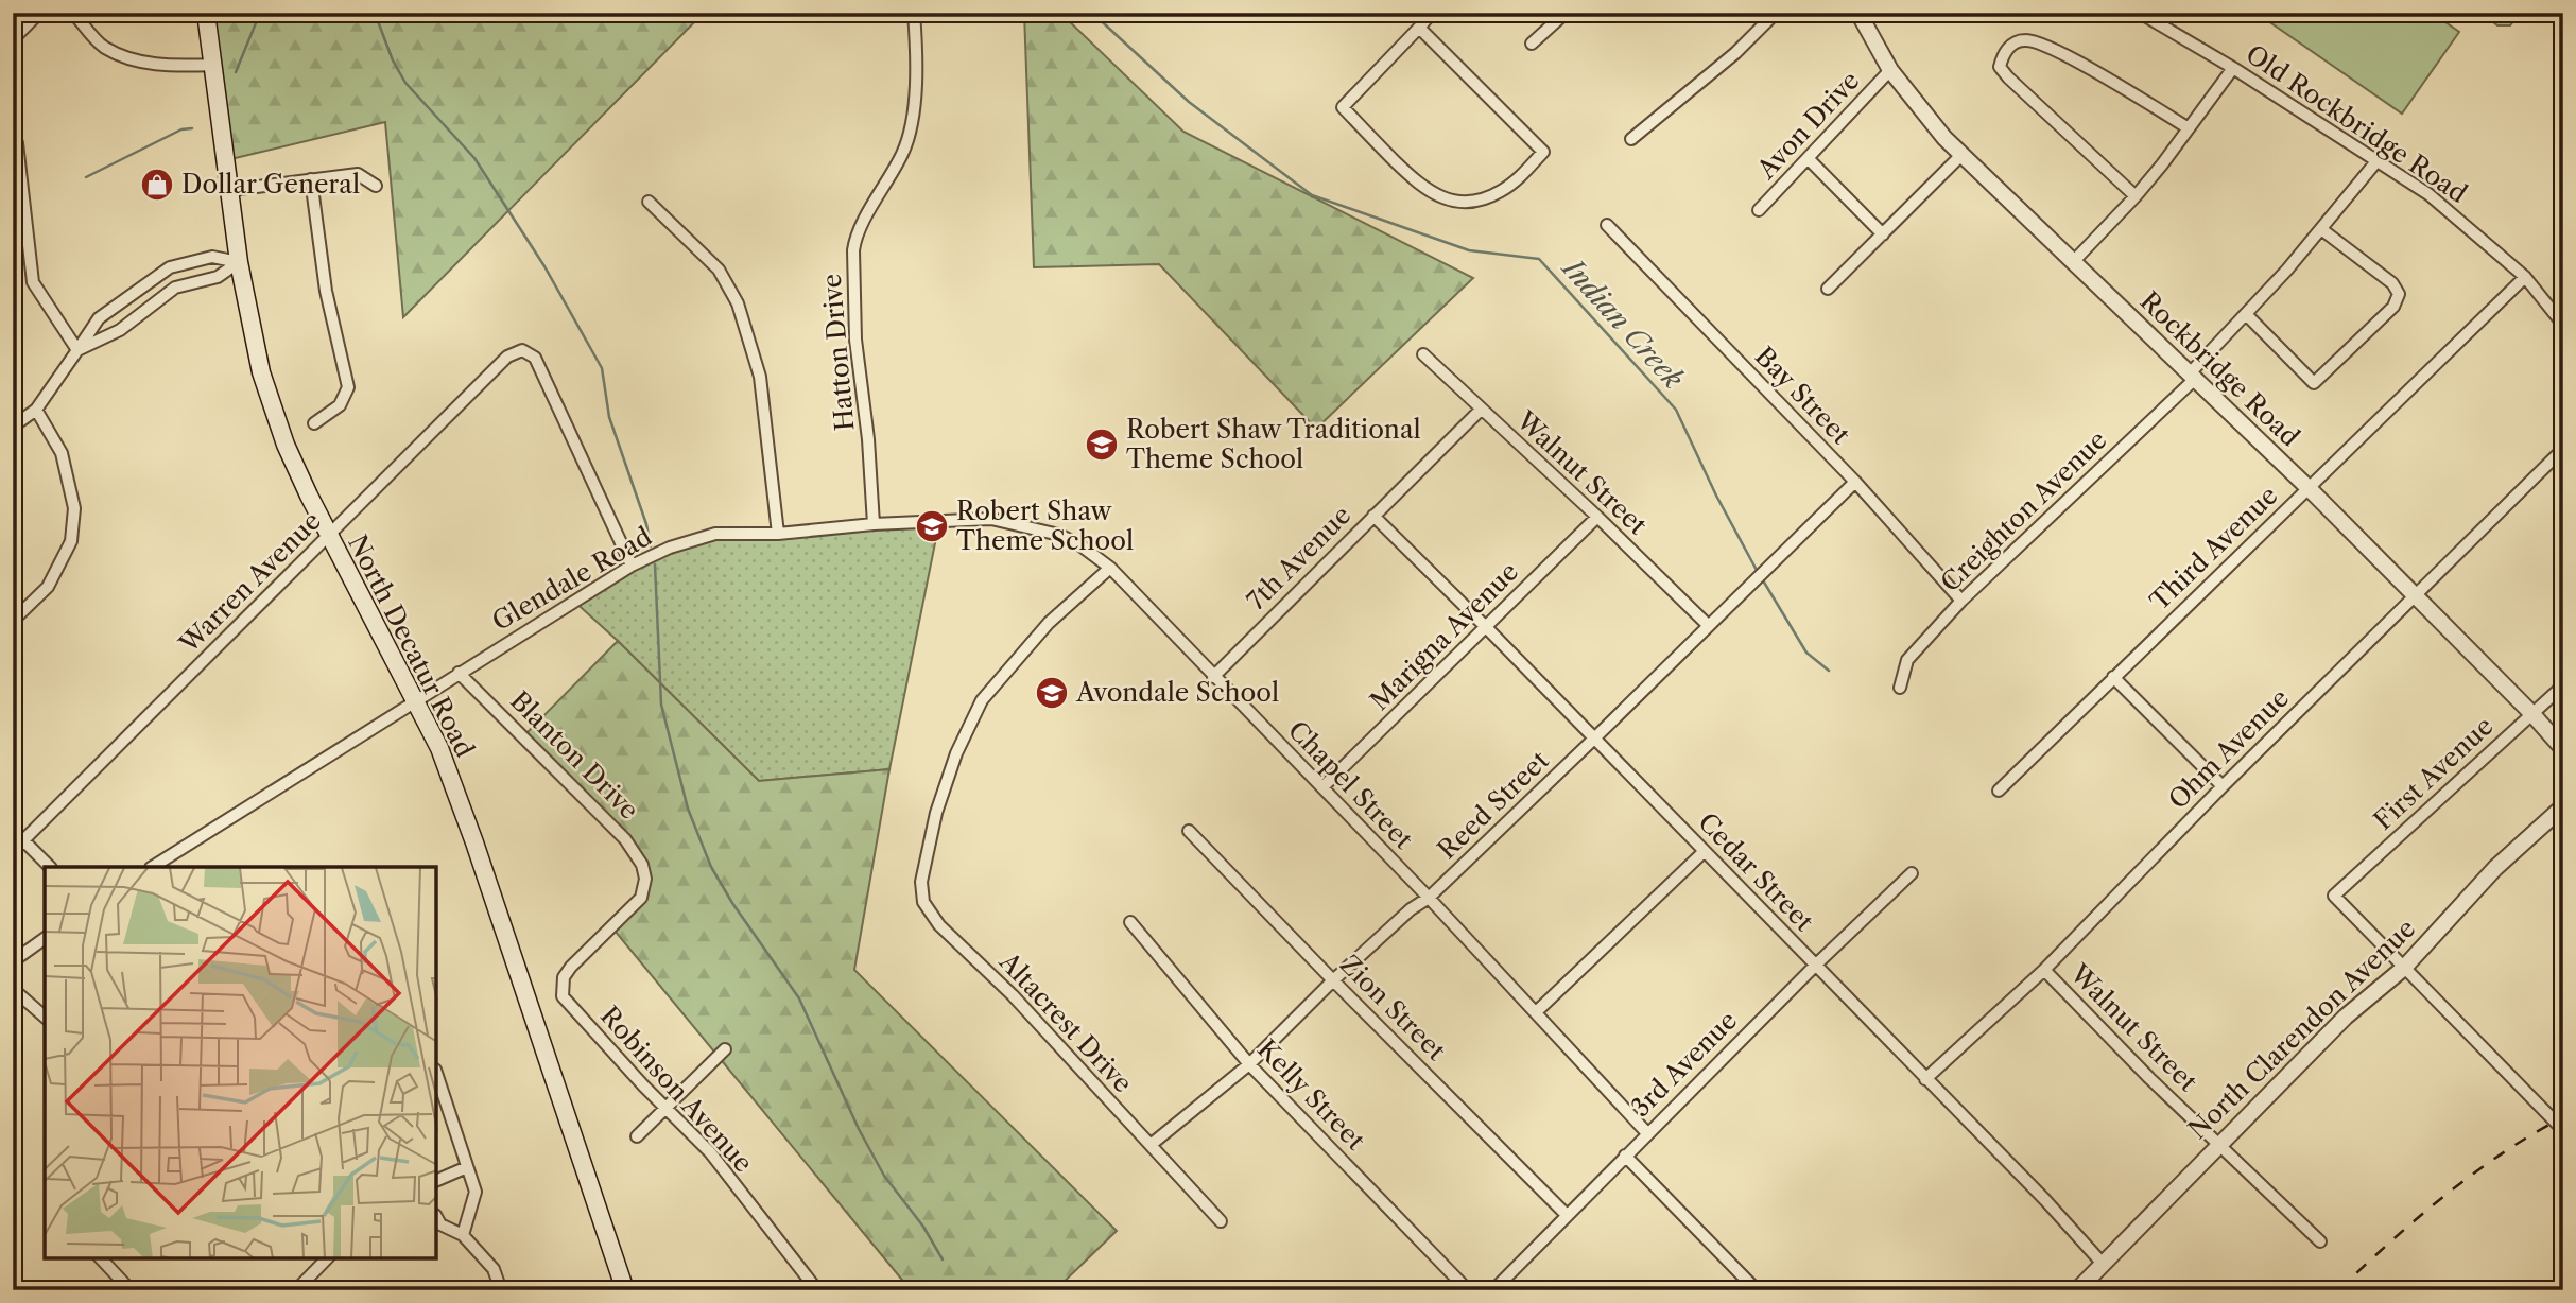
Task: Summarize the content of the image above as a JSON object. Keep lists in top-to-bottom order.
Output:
{
  "streets": {
    "main road": ["North Decatur Road"],
    "street": [
      "Old Rockbridge Road",
      "Avon Drive",
      "Hatton Drive",
      "Rockbridge Road",
      "Bay Street",
      "Walnut Street",
      "Creighton Avenue",
      "Third Avenue",
      "7th Avenue",
      "Glendale Road",
      "Warren Avenue",
      "Marigna Avenue",
      "Ohm Avenue",
      "Blanton Drive",
      "First Avenue",
      "Chapel Street",
      "Reed Street",
      "Cedar Street",
      "Zion Street",
      "Altacrest Drive",
      "North Clarendon Avenue",
      "3rd Avenue",
      "Robinson Avenue",
      "Kelly Street"
    ]
  },
  "crossings": [
    ["Old Rockbridge Road", "Creighton Avenue"],
    ["Old Rockbridge Road", "Third Avenue"],
    ["Avon Drive", "Rockbridge Road"],
    ["Hatton Drive", "Glendale Road"],
    ["Rockbridge Road", "Creighton Avenue"],
    ["Rockbridge Road", "Third Avenue"],
    ["Rockbridge Road", "Ohm Avenue"],
    ["Rockbridge Road", "First Avenue"],
    ["Bay Street", "Creighton Avenue"],
    ["Bay Street", "Reed Street"],
    ["Walnut Street", "7th Avenue"],
    ["Walnut Street", "Marigna Avenue"],
    ["Walnut Street", "Ohm Avenue"],
    ["Walnut Street", "Reed Street"],
    ["Walnut Street", "North Clarendon Avenue"],
    ["7th Avenue", "Chapel Street"],
    ["7th Avenue", "Cedar Street"],
    ["Glendale Road", "Warren Avenue"],
    ["Glendale Road", "North Decatur Road"],
    ["Glendale Road", "Blanton Drive"],
    ["Glendale Road", "Chapel Street"],
    ["Glendale Road", "Altacrest Drive"],
    ["Warren Avenue", "North Decatur Road"],
    ["Marigna Avenue", "Chapel Street"],
    ["Marigna Avenue", "Cedar Street"],
    ["Ohm Avenue", "Cedar Street"],
    ["Blanton Drive", "Robinson Avenue"],
    ["First Avenue", "North Clarendon Avenue"],
    ["Chapel Street", "Reed Street"],
    ["Chapel Street", "Altacrest Drive"],
    ["Chapel Street", "3rd Avenue"],
    ["Reed Street", "Cedar Street"],
    ["Reed Street", "Zion Street"],
    ["Reed Street", "Altacrest Drive"],
    ["Reed Street", "Kelly Street"],
    ["Cedar Street", "North Clarendon Avenue"],
    ["Cedar Street", "3rd Avenue"],
    ["Zion Street", "3rd Avenue"]
  ],
  "water": ["Indian Creek"],
  "places": {
    "shop": ["Dollar General"],
    "school or university": ["Robert Shaw Traditional Theme School", "Robert Shaw Theme School", "Avondale School"]
  }
}
